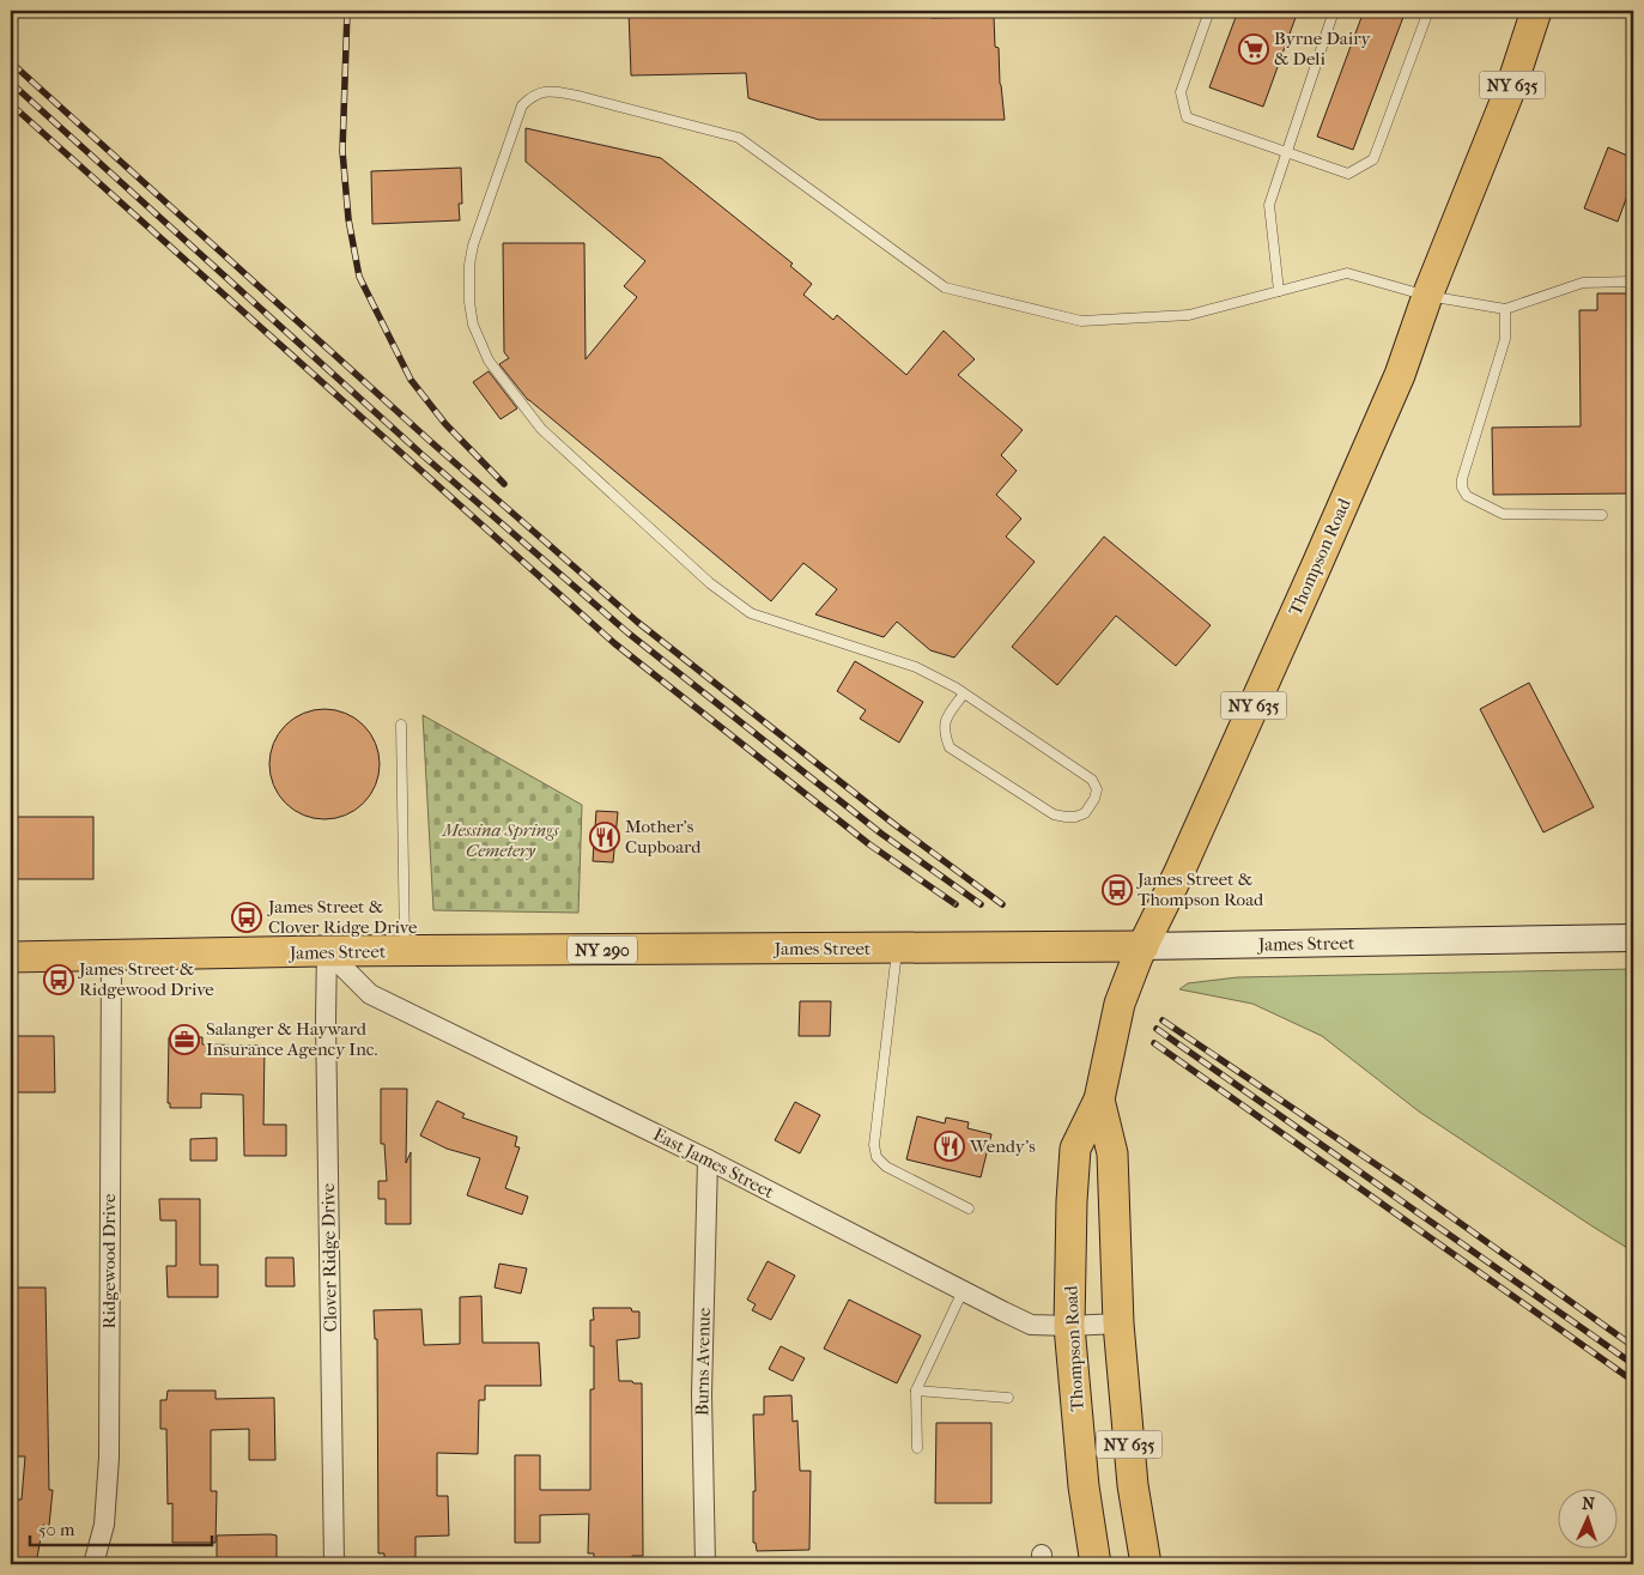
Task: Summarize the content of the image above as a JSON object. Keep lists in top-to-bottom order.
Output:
{
  "streets": {
    "main road": [
      "NY 635",
      "Thompson Road",
      "James Street",
      "NY 290"
    ],
    "street": [
      "East James Street",
      "Clover Ridge Drive",
      "Ridgewood Drive",
      "Burns Avenue"
    ]
  },
  "crossings": [
    ["Thompson Road", "James Street"],
    ["Thompson Road", "East James Street"],
    ["James Street", "East James Street"],
    ["James Street", "Clover Ridge Drive"],
    ["James Street", "Ridgewood Drive"],
    ["East James Street", "Clover Ridge Drive"],
    ["East James Street", "Burns Avenue"]
  ],
  "parks": ["Messina Springs Cemetery"],
  "places": {
    "supermarket": ["Byrne Dairy & Deli"],
    "restaurant": ["Mother's Cupboard", "Wendy's"],
    "bus stop": ["James Street & Thompson Road", "James Street & Clover Ridge Drive", "James Street & Ridgewood Drive"],
    "office": ["Salanger & Hayward Insurance Agency Inc."]
  },
  "scale_bar": "50 m",
  "north": "top"
}
